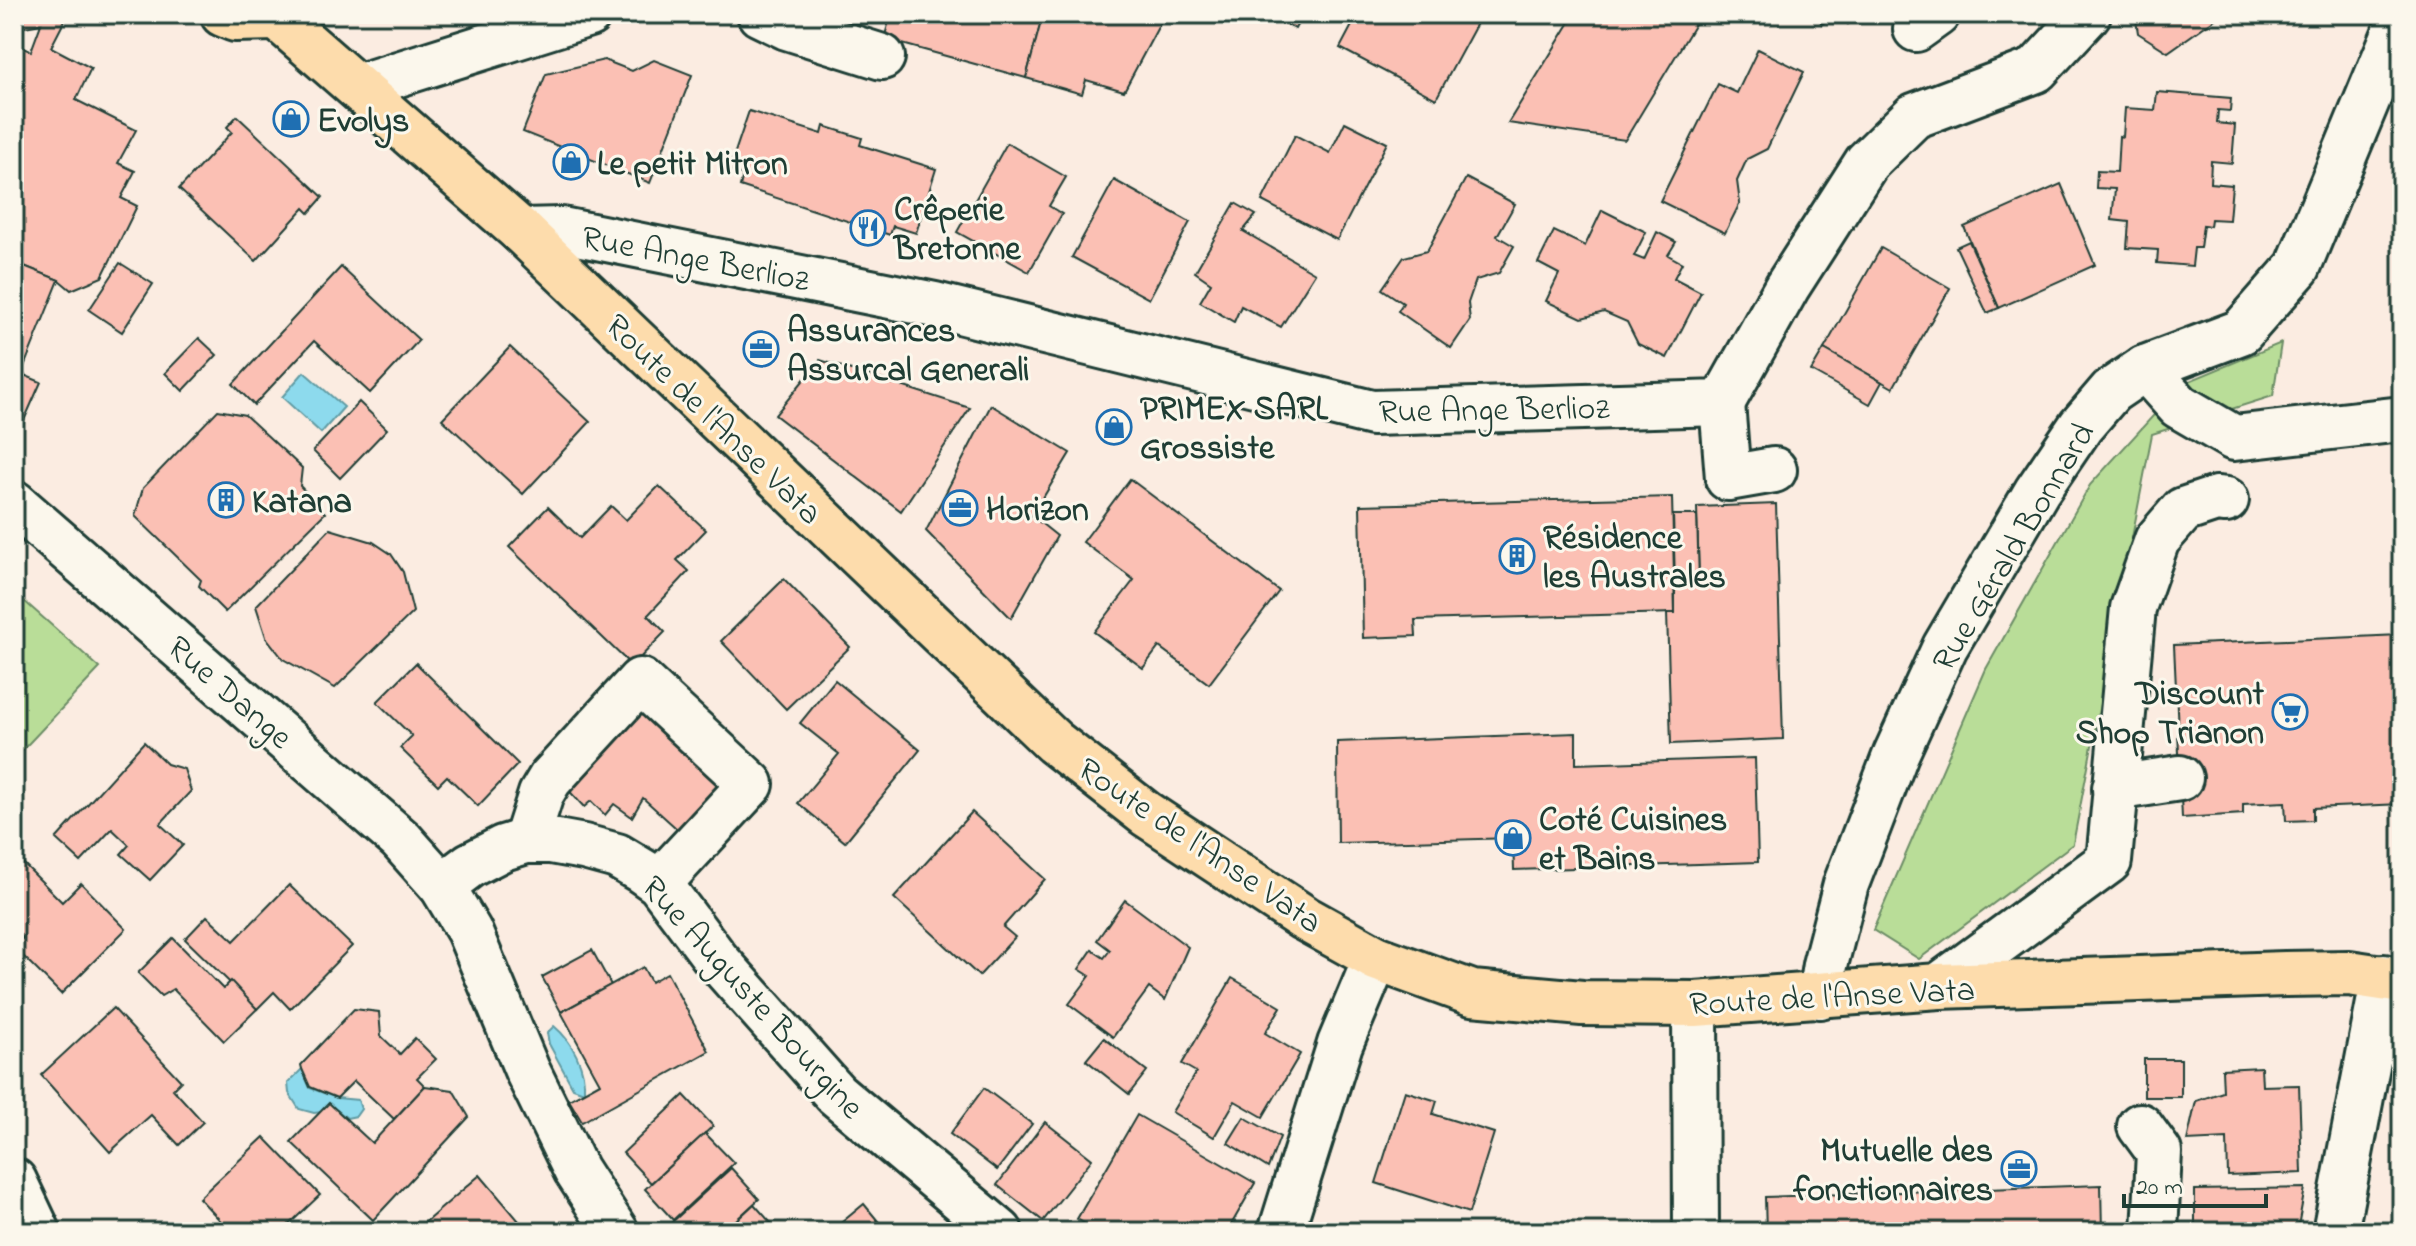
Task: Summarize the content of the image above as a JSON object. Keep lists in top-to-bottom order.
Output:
{
  "streets": {
    "main road": ["Route de l'Anse Vata"],
    "street": [
      "Rue Ange Berlioz",
      "Rue Gérald Bonnard",
      "Rue Dange",
      "Rue Auguste Bourgine"
    ]
  },
  "crossings": [
    ["Rue Ange Berlioz", "Route de l'Anse Vata"],
    ["Route de l'Anse Vata", "Rue Gérald Bonnard"],
    ["Rue Dange", "Rue Auguste Bourgine"]
  ],
  "places": {
    "shop": [
      "Evolys",
      "Le petit Mitron",
      "PRIMEX SARL Grossiste",
      "Coté Cuisines et Bains"
    ],
    "restaurant": ["Crêperie Bretonne"],
    "office": ["Assurances Assurcal Generali", "Horizon", "Mutuelle des fonctionnaires"],
    "building": ["Katana", "Résidence les Australes"],
    "supermarket": ["Discount Shop Trianon"]
  },
  "scale_bar": "20 m"
}
